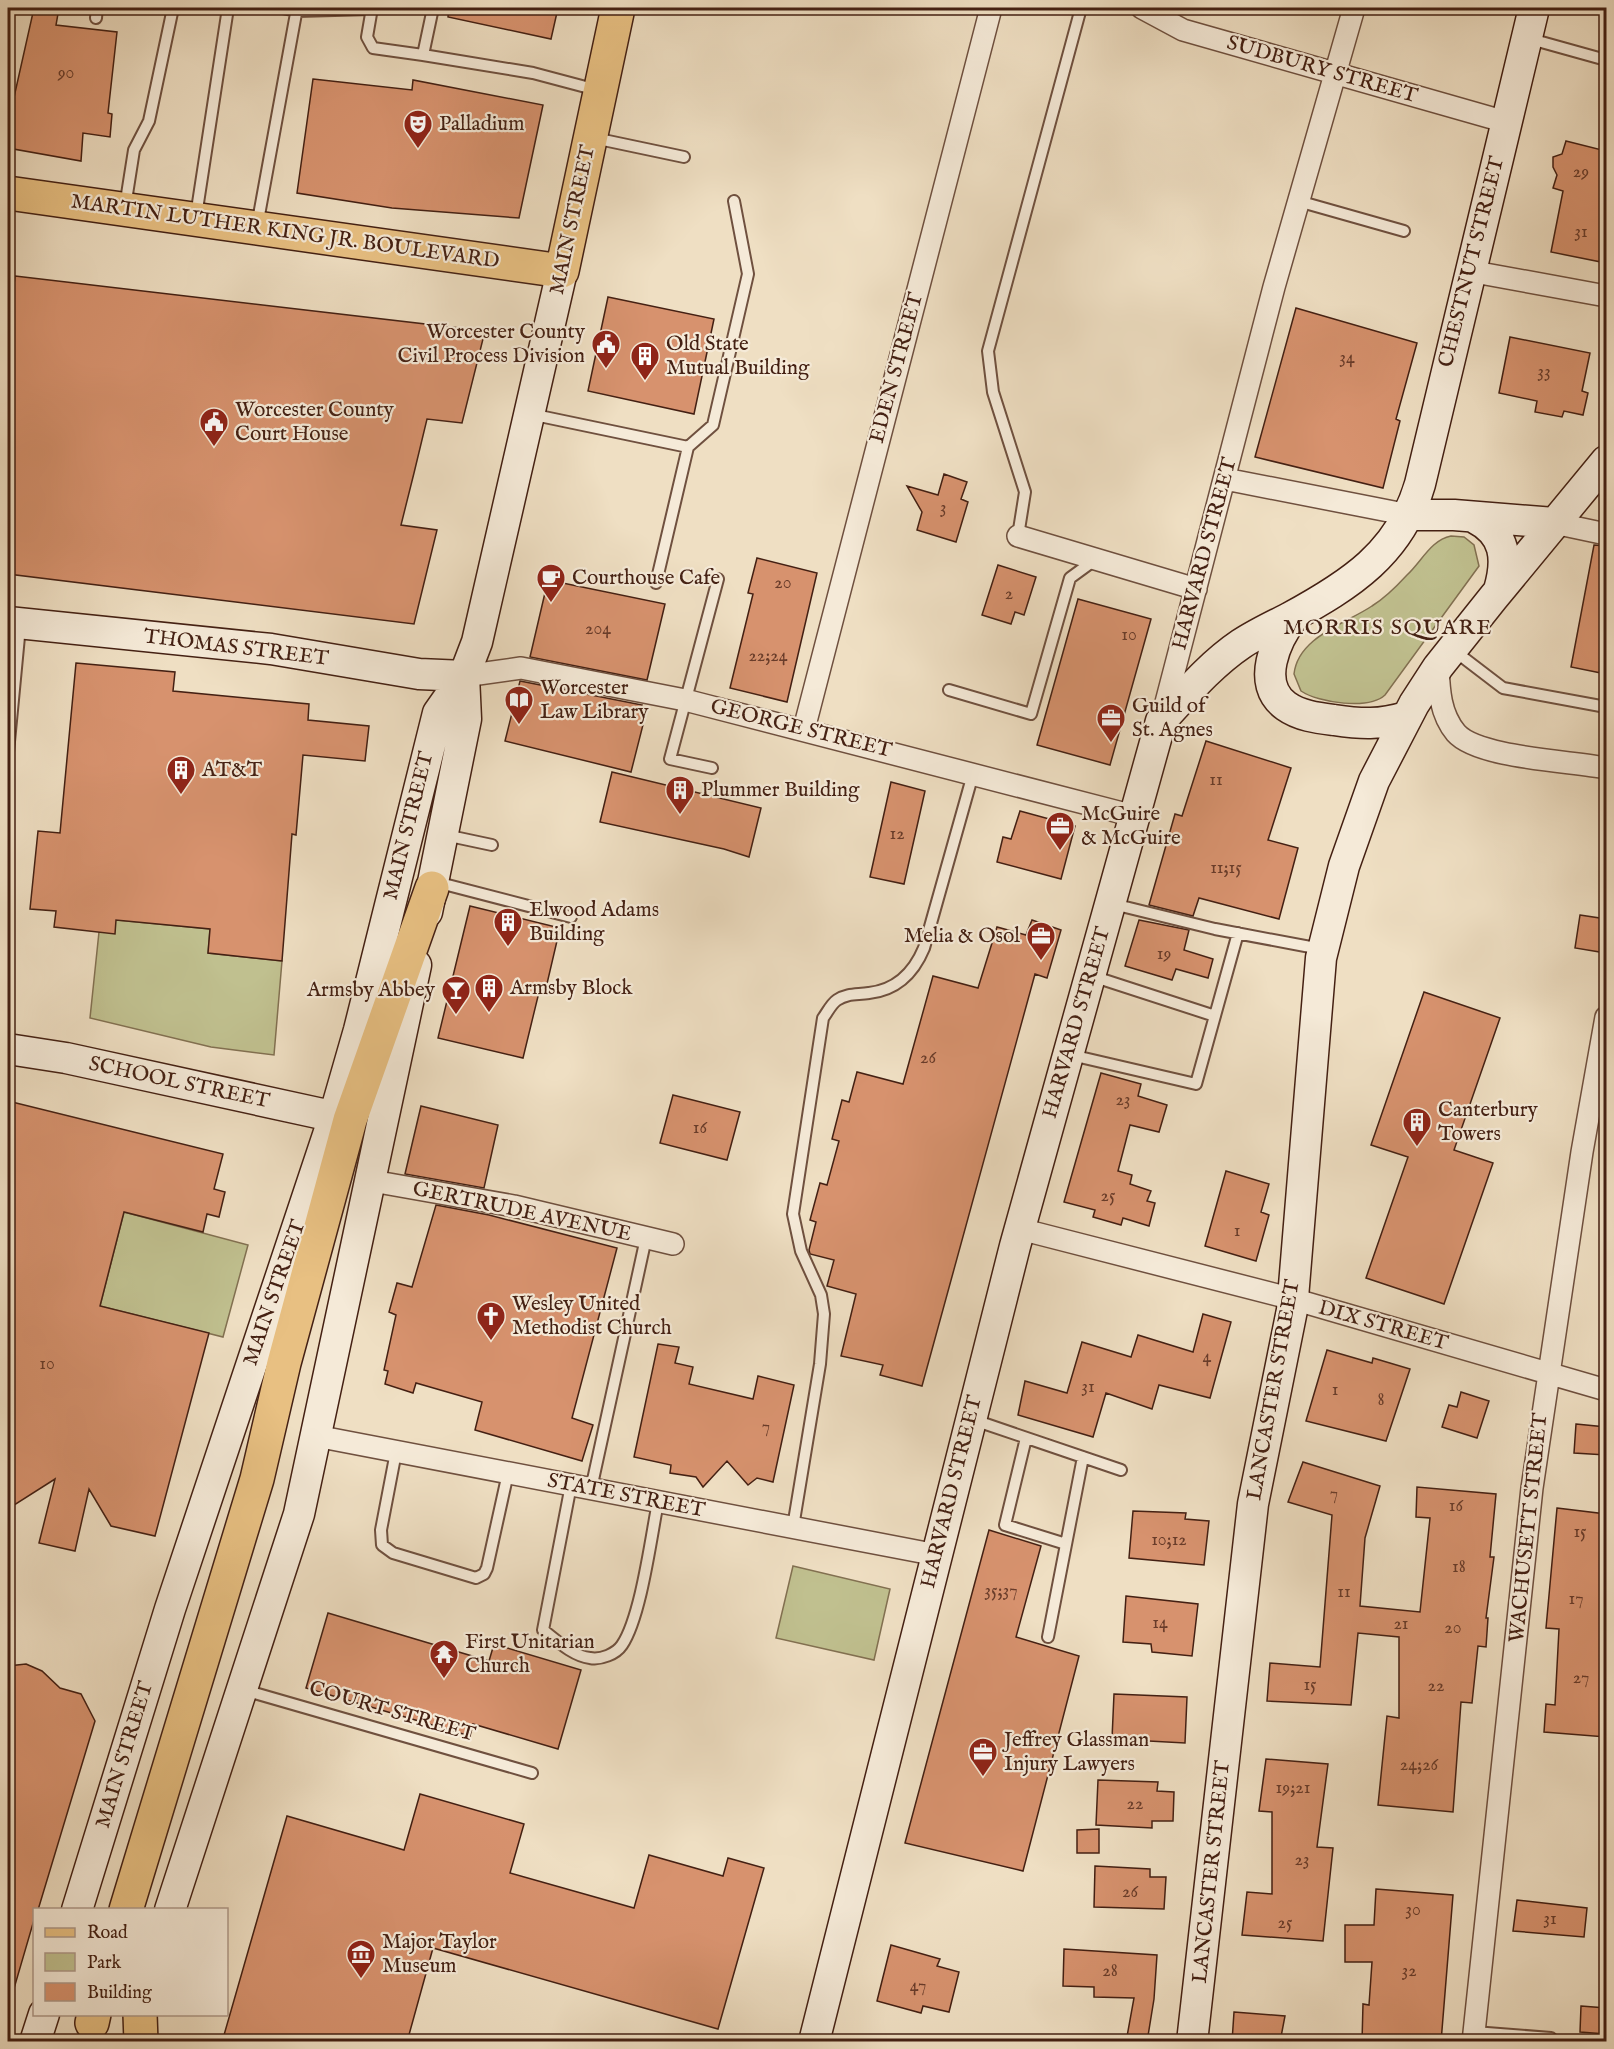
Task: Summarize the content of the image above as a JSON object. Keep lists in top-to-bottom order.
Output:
{
  "streets": {
    "main road": [
      "MAIN STREET",
      "MARTIN LUTHER KING JR. BOULEVARD",
      "CHESTNUT STREET",
      "HARVARD STREET",
      "THOMAS STREET",
      "SCHOOL STREET",
      "LANCASTER STREET"
    ],
    "street": [
      "SUDBURY STREET",
      "EDEN STREET",
      "GEORGE STREET",
      "GERTRUDE AVENUE",
      "DIX STREET",
      "STATE STREET",
      "WACHUSETT STREET"
    ],
    "lane": ["COURT STREET"]
  },
  "crossings": [
    ["SUDBURY STREET", "CHESTNUT STREET"],
    ["SUDBURY STREET", "HARVARD STREET"],
    ["MAIN STREET", "MARTIN LUTHER KING JR. BOULEVARD"],
    ["MAIN STREET", "THOMAS STREET"],
    ["MAIN STREET", "GEORGE STREET"],
    ["MAIN STREET", "SCHOOL STREET"],
    ["MAIN STREET", "GERTRUDE AVENUE"],
    ["MAIN STREET", "STATE STREET"],
    ["MAIN STREET", "COURT STREET"],
    ["EDEN STREET", "GEORGE STREET"],
    ["HARVARD STREET", "GEORGE STREET"],
    ["HARVARD STREET", "DIX STREET"],
    ["HARVARD STREET", "STATE STREET"],
    ["THOMAS STREET", "GEORGE STREET"],
    ["DIX STREET", "LANCASTER STREET"],
    ["DIX STREET", "WACHUSETT STREET"]
  ],
  "districts": ["MORRIS SQUARE"],
  "places": {
    "theatre": ["Palladium"],
    "public building": ["Worcester County Civil Process Division", "Worcester County Court House"],
    "building": [
      "Old State Mutual Building",
      "AT&T",
      "Plummer Building",
      "Elwood Adams Building",
      "Armsby Block",
      "Canterbury Towers"
    ],
    "cafe": ["Courthouse Cafe"],
    "library": ["Worcester Law Library"],
    "office": [
      "Guild of St. Agnes",
      "McGuire & McGuire",
      "Melia & Osol",
      "Jeffrey Glassman Injury Lawyers"
    ],
    "bar": ["Armsby Abbey"],
    "church": ["Wesley United Methodist Church"],
    "temple": ["First Unitarian Church"],
    "museum": ["Major Taylor Museum"]
  },
  "house_numbers": [
    "90",
    "29",
    "31",
    "34",
    "33",
    "3",
    "20",
    "2",
    "204",
    "10",
    "22;24",
    "11",
    "12",
    "11;15",
    "19",
    "26",
    "23",
    "16",
    "25",
    "1",
    "4",
    "10",
    "31",
    "1",
    "8",
    "7",
    "7",
    "16",
    "15",
    "10;12",
    "18",
    "35;37",
    "11",
    "17",
    "14",
    "21",
    "20",
    "27",
    "15",
    "22",
    "24;26",
    "19;21",
    "22",
    "23",
    "26",
    "30",
    "31",
    "25",
    "28",
    "32",
    "47"
  ],
  "legend": ["Road", "Park", "Building"]
}
